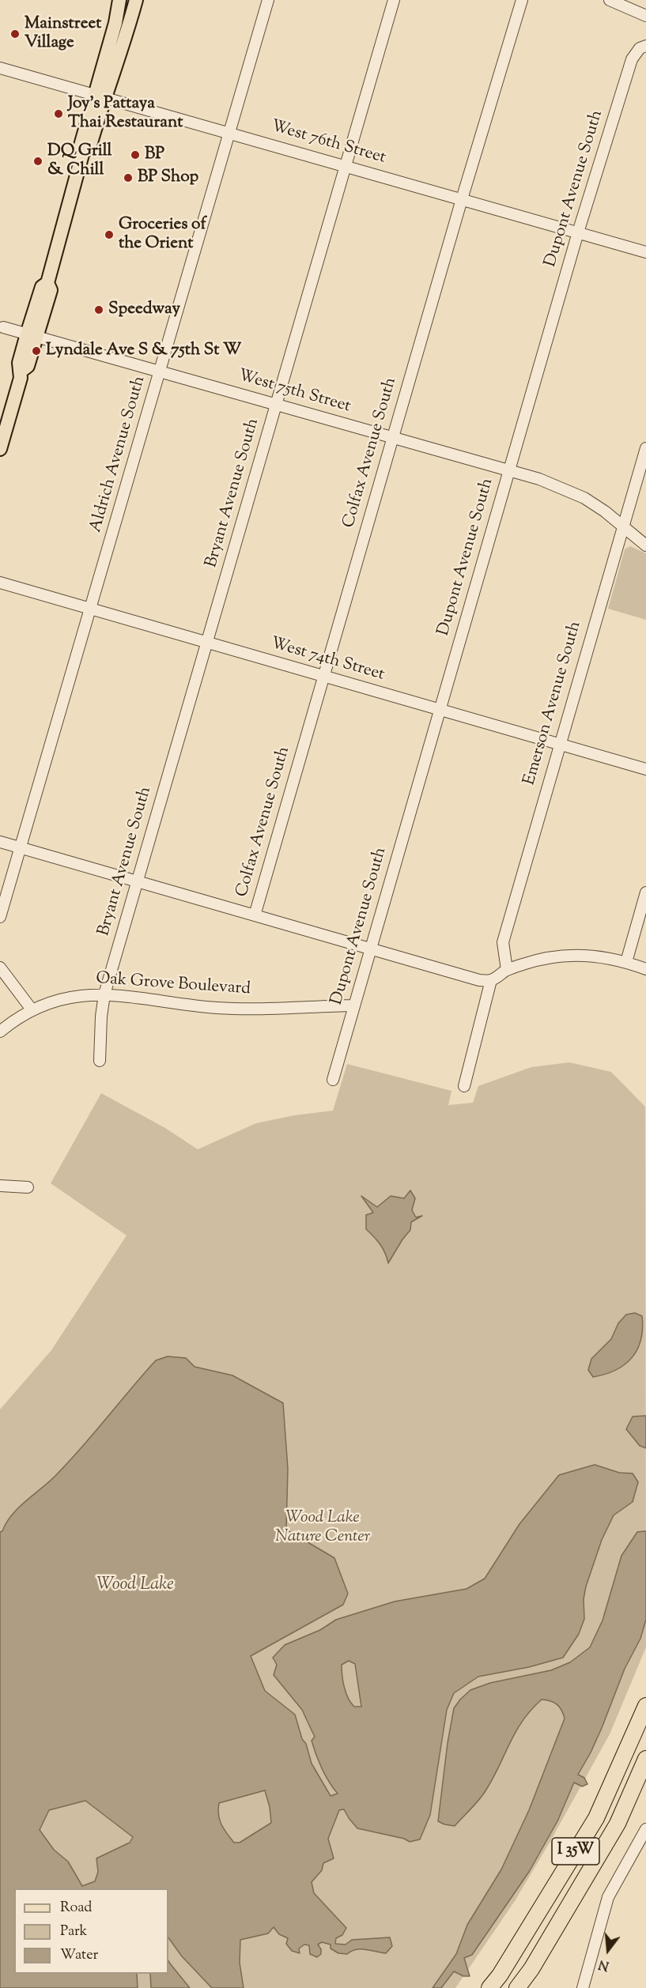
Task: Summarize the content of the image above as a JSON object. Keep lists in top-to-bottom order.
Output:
{
  "streets": {
    "highway": ["I 35W"],
    "street": [
      "West 76th Street",
      "Dupont Avenue South",
      "West 75th Street",
      "Colfax Avenue South",
      "Aldrich Avenue South",
      "Bryant Avenue South",
      "West 74th Street",
      "Emerson Avenue South",
      "Oak Grove Boulevard"
    ]
  },
  "crossings": [
    ["West 76th Street", "Dupont Avenue South"],
    ["West 76th Street", "Colfax Avenue South"],
    ["West 76th Street", "Aldrich Avenue South"],
    ["West 76th Street", "Bryant Avenue South"],
    ["Dupont Avenue South", "West 75th Street"],
    ["Dupont Avenue South", "West 74th Street"],
    ["Dupont Avenue South", "Oak Grove Boulevard"],
    ["West 75th Street", "Colfax Avenue South"],
    ["West 75th Street", "Aldrich Avenue South"],
    ["West 75th Street", "Bryant Avenue South"],
    ["West 75th Street", "Emerson Avenue South"],
    ["Colfax Avenue South", "West 74th Street"],
    ["Aldrich Avenue South", "West 74th Street"],
    ["Bryant Avenue South", "West 74th Street"],
    ["Bryant Avenue South", "Oak Grove Boulevard"],
    ["West 74th Street", "Emerson Avenue South"]
  ],
  "water": ["Wood Lake"],
  "parks": ["Wood Lake Nature Center"],
  "places": [
    "Mainstreet Village",
    "Joy's Pattaya Thai Restaurant",
    "BP",
    "DQ Grill & Chill",
    "BP Shop",
    "Groceries of the Orient",
    "Speedway",
    "Lyndale Ave S & 75th St W"
  ],
  "legend": ["Road", "Park", "Water"],
  "north": "bottom"
}
